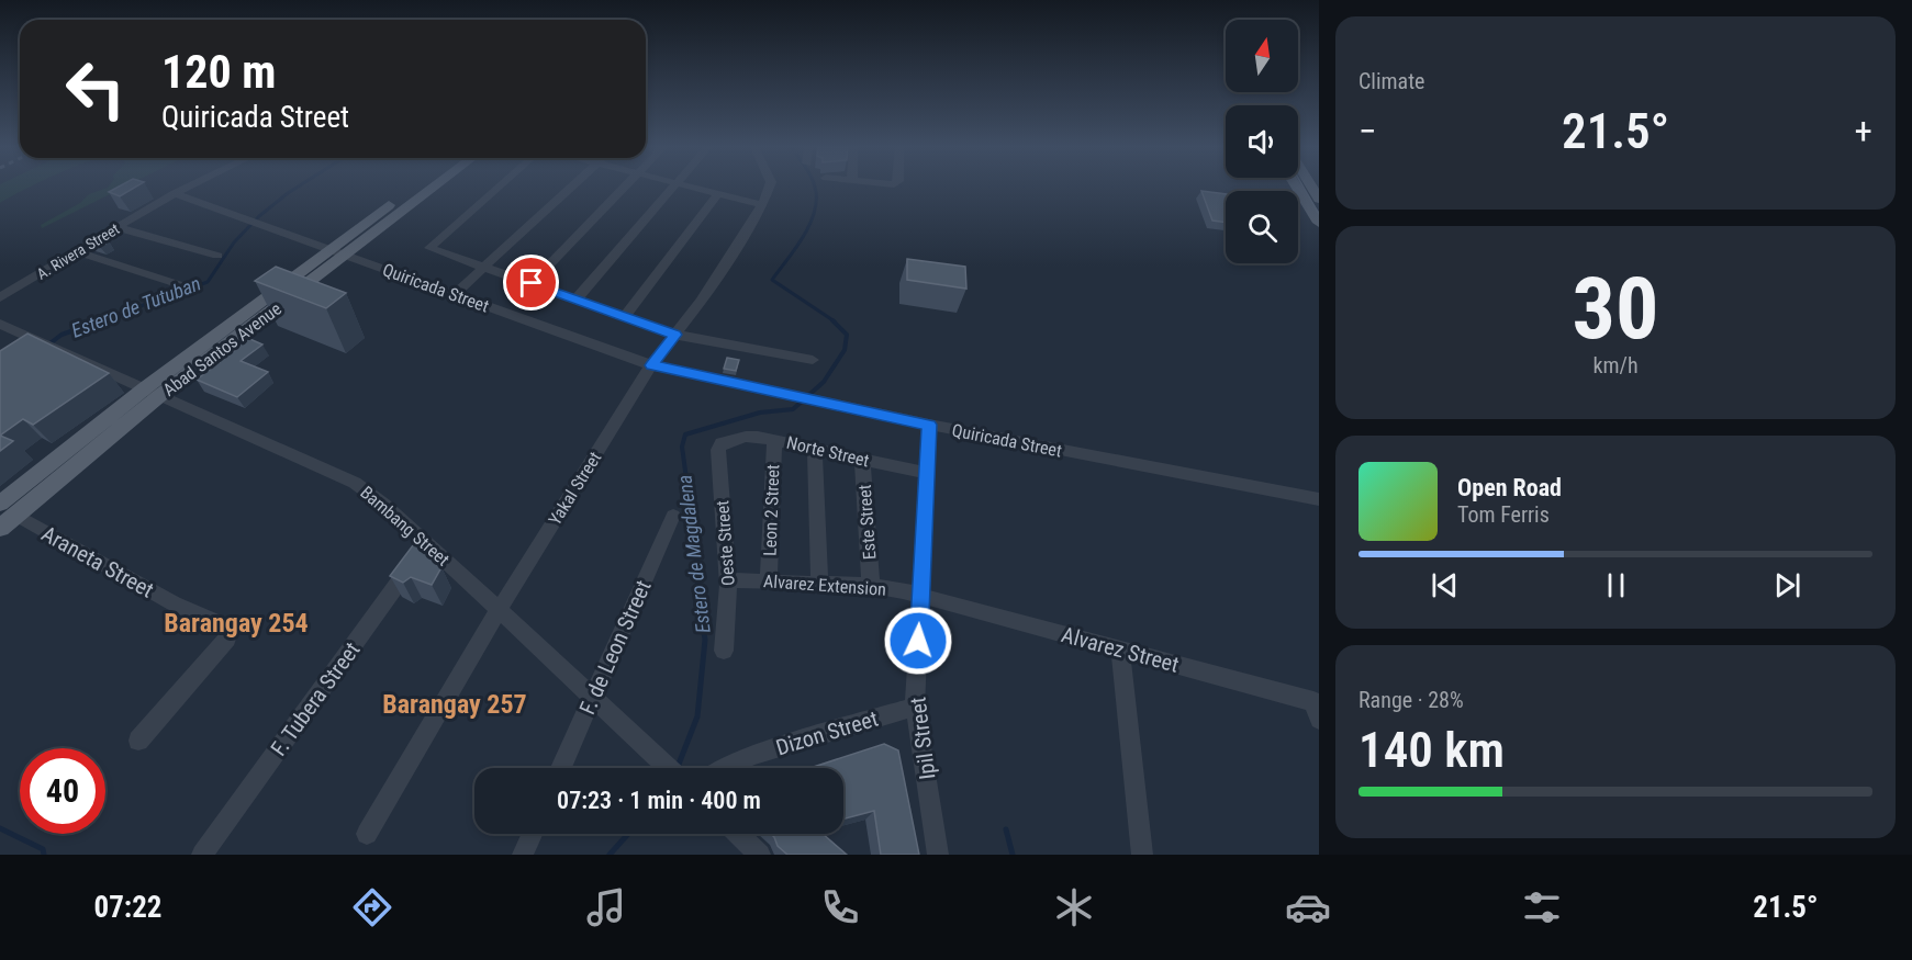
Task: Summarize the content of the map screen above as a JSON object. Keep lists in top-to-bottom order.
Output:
{
  "streets": {
    "main road": ["Abad Santos Avenue"],
    "street": [
      "A. Rivera Street",
      "Quiricada Street",
      "Norte Street",
      "Yakal Street",
      "Leon 2 Street",
      "Este Street",
      "Bambang Street",
      "Oeste Street",
      "Araneta Street",
      "Alvarez Extension",
      "F. de Leon Street",
      "Alvarez Street",
      "F. Tubera Street",
      "Dizon Street",
      "Ipil Street"
    ]
  },
  "crossings": [
    ["A. Rivera Street", "Quiricada Street"],
    ["Quiricada Street", "Abad Santos Avenue"],
    ["Quiricada Street", "Yakal Street"],
    ["Quiricada Street", "Ipil Street"],
    ["Abad Santos Avenue", "Bambang Street"],
    ["Abad Santos Avenue", "Araneta Street"],
    ["Norte Street", "Leon 2 Street"],
    ["Norte Street", "Este Street"],
    ["Norte Street", "Oeste Street"],
    ["Norte Street", "Ipil Street"],
    ["Yakal Street", "Bambang Street"],
    ["Leon 2 Street", "Alvarez Extension"],
    ["Este Street", "Alvarez Extension"],
    ["Bambang Street", "F. de Leon Street"],
    ["Bambang Street", "F. Tubera Street"],
    ["Oeste Street", "Alvarez Extension"],
    ["Alvarez Extension", "Alvarez Street"],
    ["Alvarez Extension", "Ipil Street"],
    ["Alvarez Street", "Ipil Street"],
    ["Dizon Street", "Ipil Street"]
  ],
  "districts": ["Barangay 254", "Barangay 257"],
  "water": ["Estero de Tutuban", "Estero de Magdalena"],
  "north": "top",
  "page": {
    "tile": [
      "Climate",
      ["30", "km/h"],
      ["Range · 28%", "140 km"]
    ],
    "turn": ["120 m", "Quiricada Street"],
    "heat": ["−", "21.5°", "+"],
    "song": ["Open Road", "Tom Ferris"],
    "limit": "40",
    "trip": "07:23 · 1 min · 400 m",
    "tabs": ["07:22", "21.5°"]
  }
}
